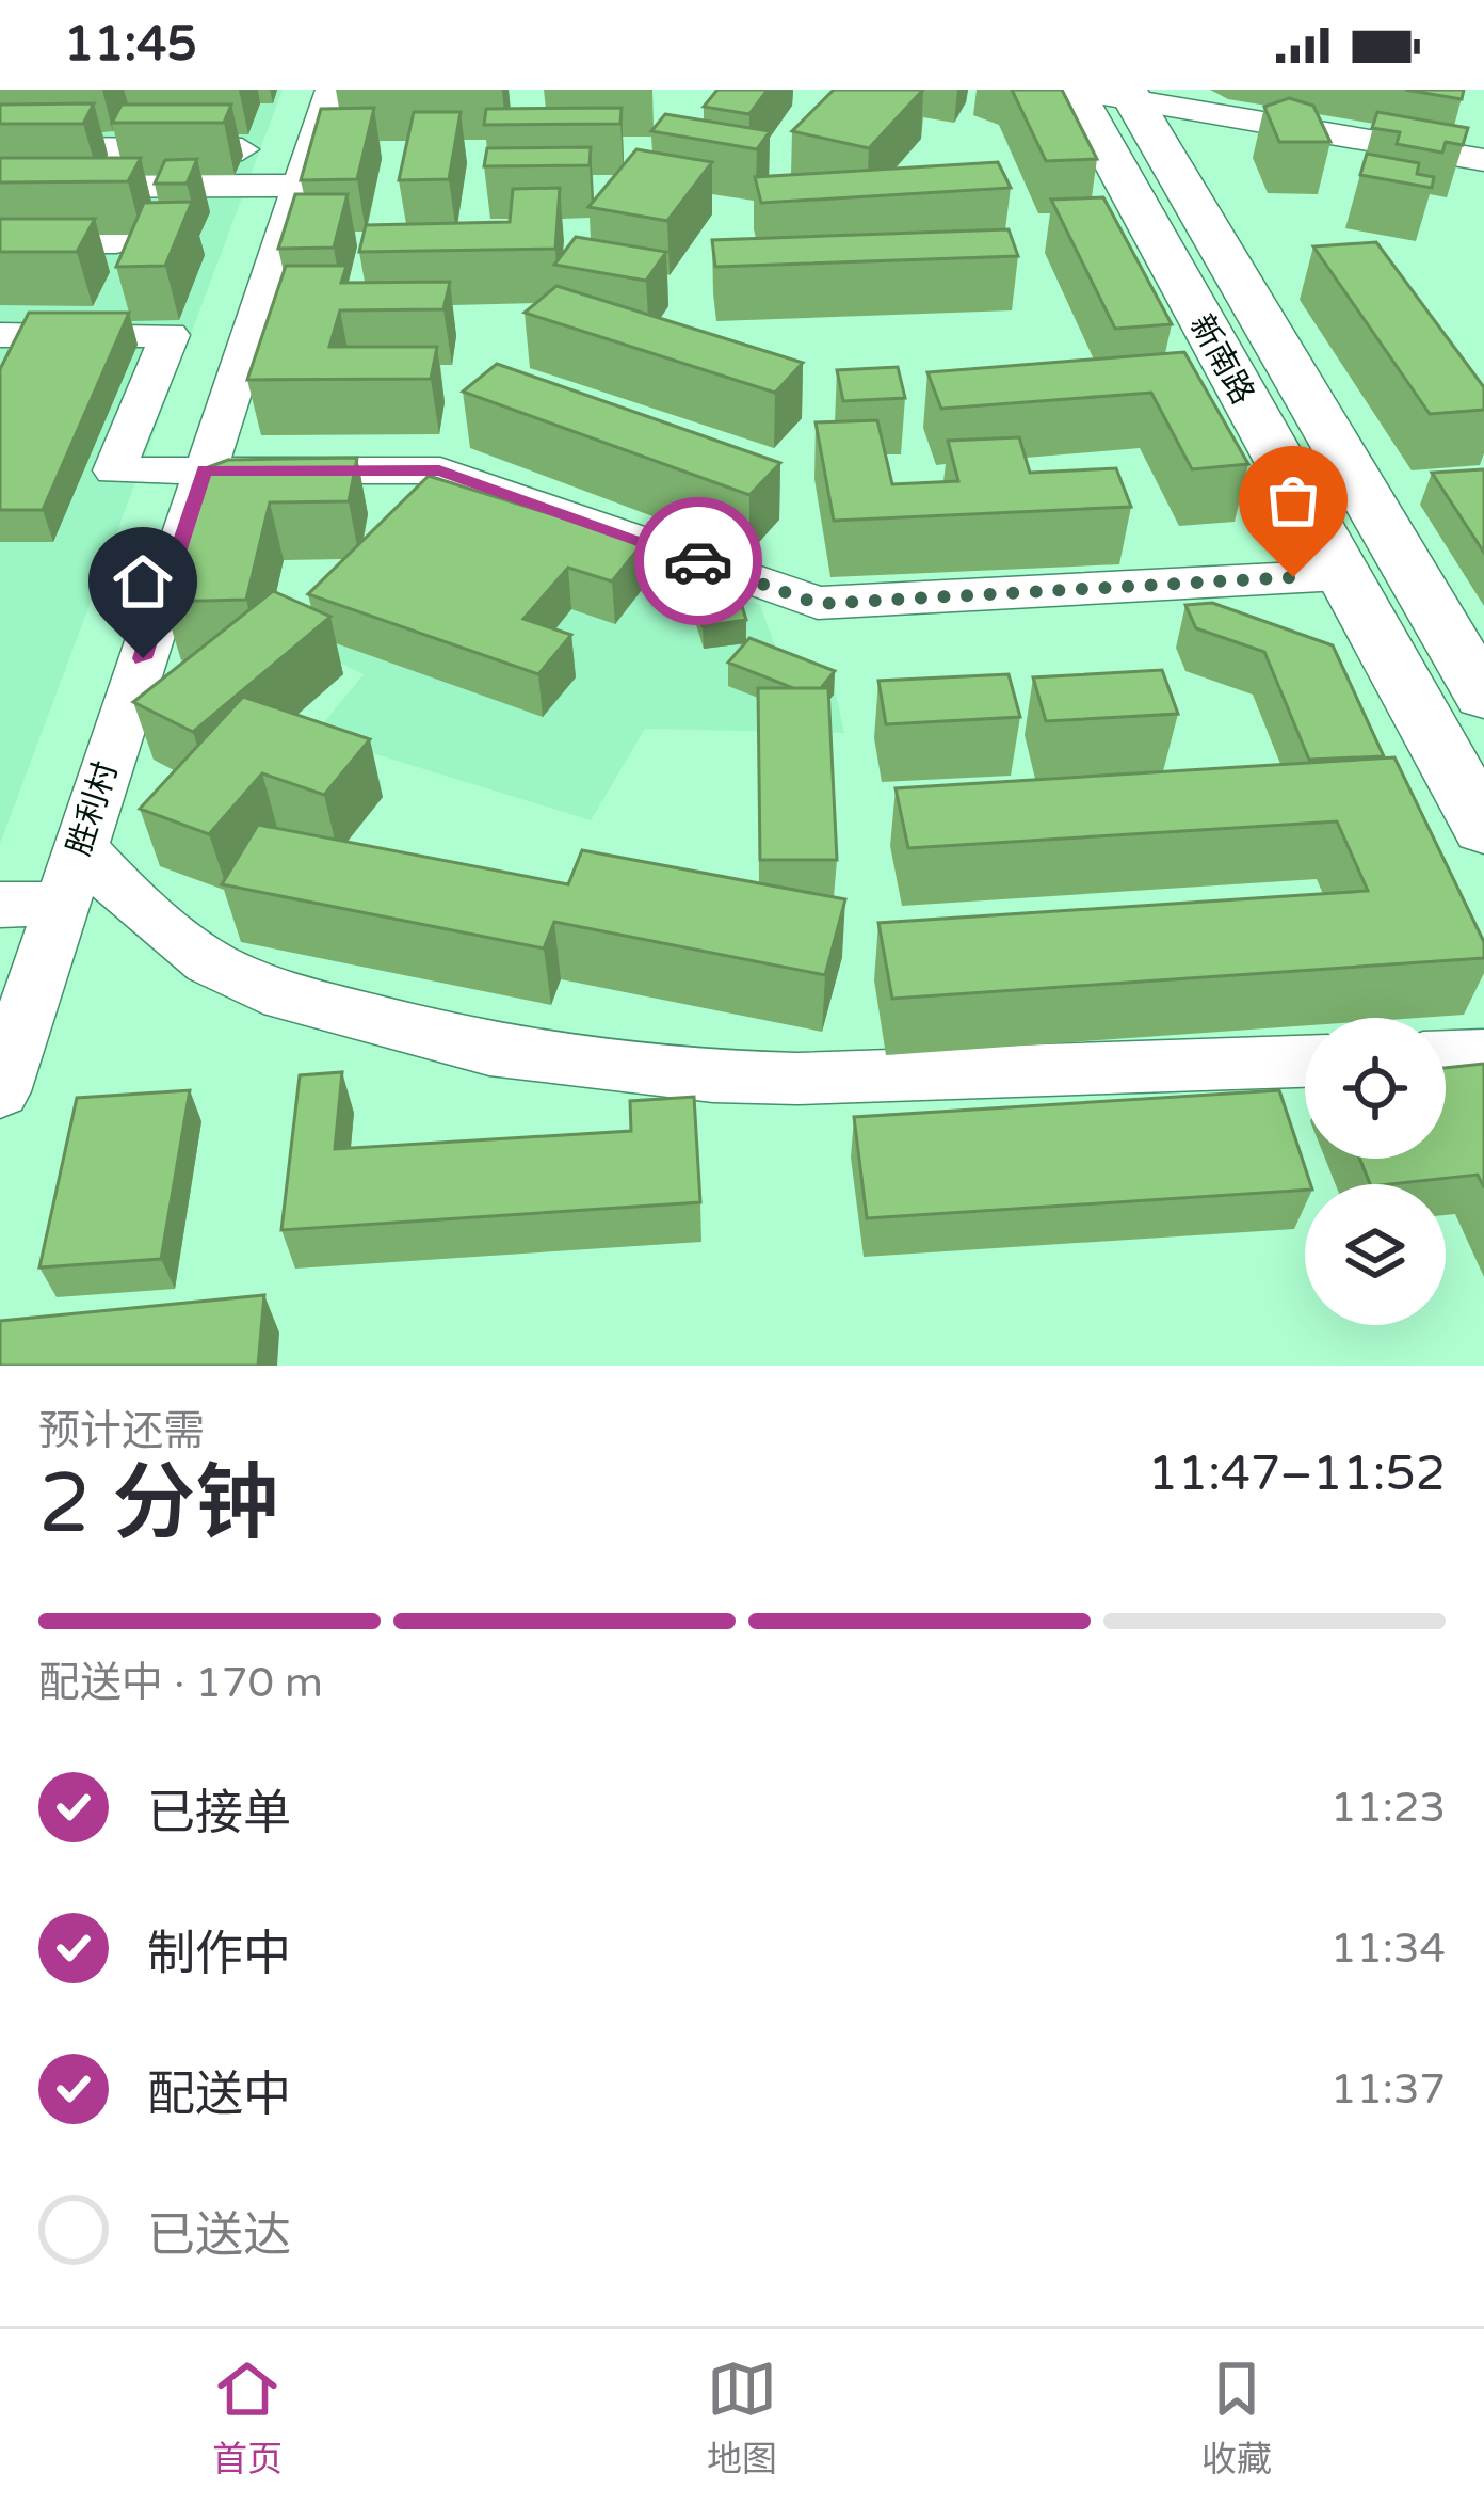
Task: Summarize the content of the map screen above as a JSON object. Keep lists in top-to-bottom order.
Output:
{
  "streets": {
    "main road": ["新南路"],
    "street": ["胜利村"]
  },
  "page": {
    "status": "11:45",
    "heading": ["2 分钟", "预计还需", "11:47–11:52"],
    "bar": "配送中 · 170 m",
    "list": [
      ["已接单", "11:23"],
      ["制作中", "11:34"],
      ["配送中", "11:37"],
      "已送达"
    ],
    "tabs": ["首页", "地图", "收藏"]
  }
}
